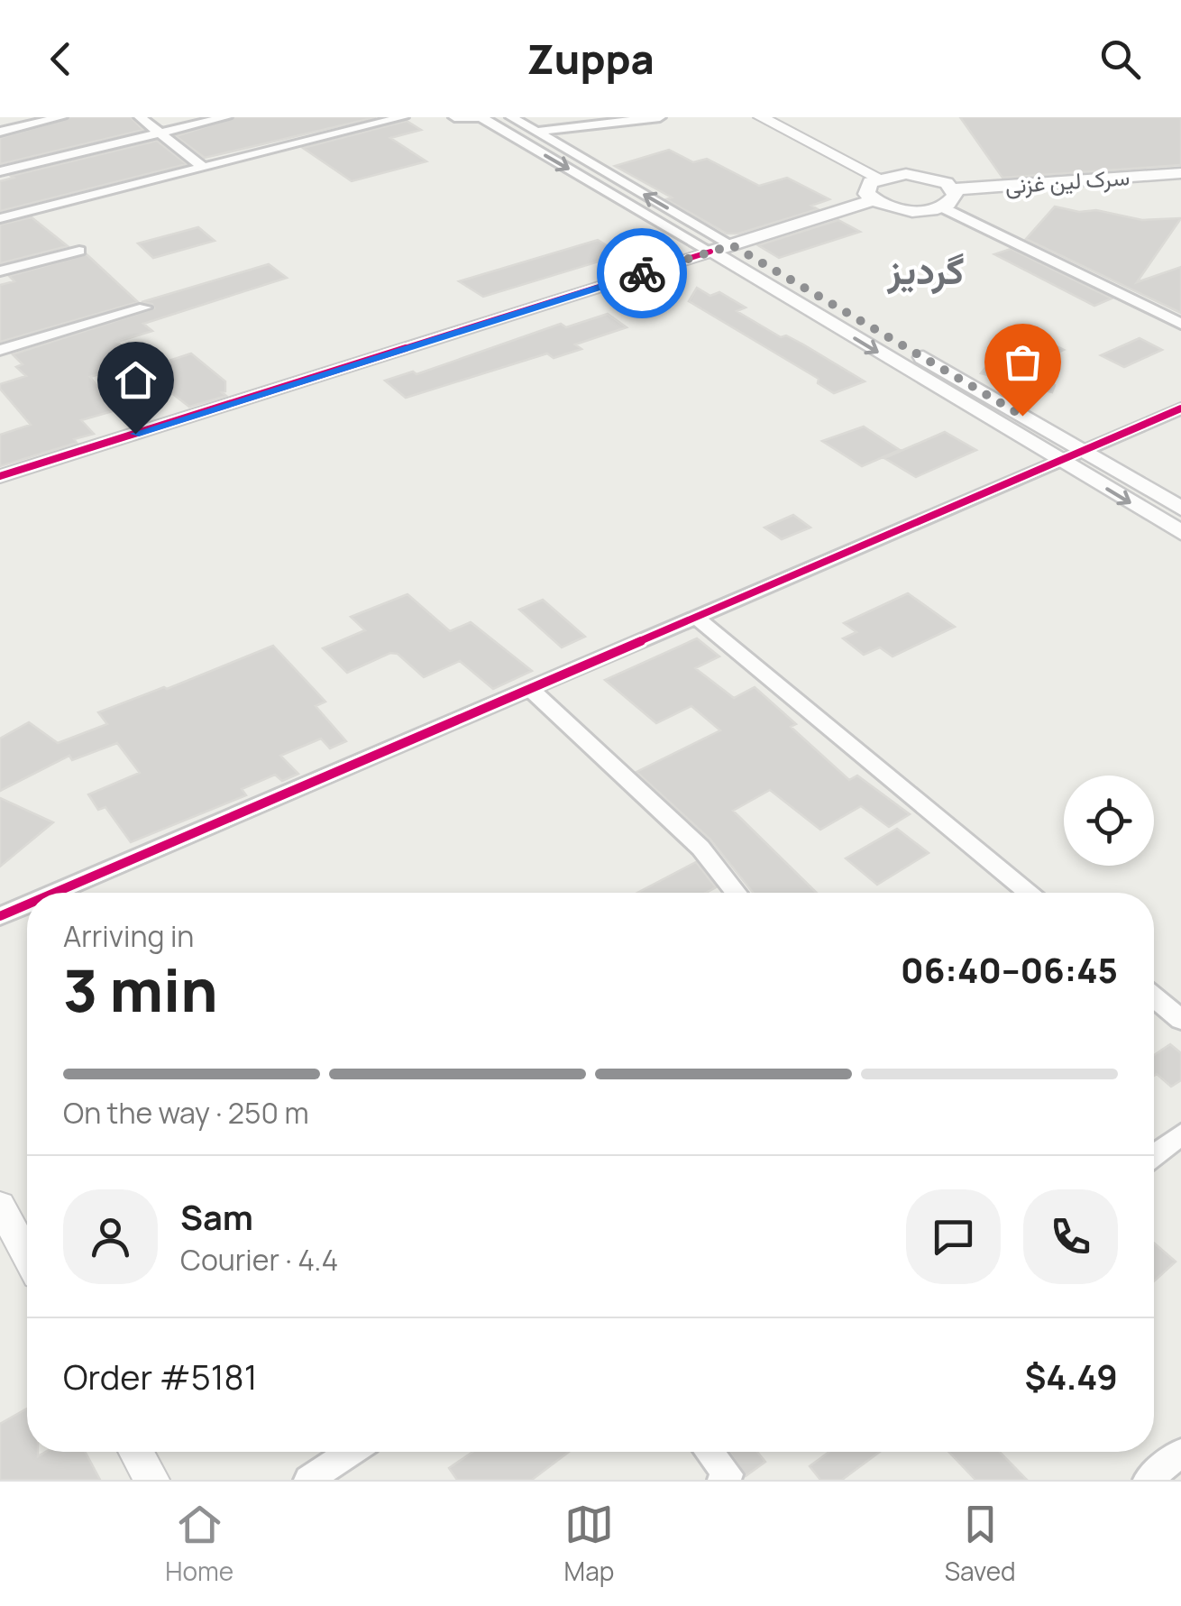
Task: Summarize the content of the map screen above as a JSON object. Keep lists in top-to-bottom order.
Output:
{
  "streets": {
    "main road": ["سرک لین غزنی"]
  },
  "districts": ["گردیز"],
  "page": {
    "header": "Zuppa",
    "heading": ["3 min", "Arriving in", "06:40–06:45"],
    "panel": [
      "Sam",
      "Courier · 4.4",
      "Order #5181",
      "$4.49"
    ],
    "bar": "On the way · 250 m",
    "tabs": ["Home", "Map", "Saved"]
  }
}
